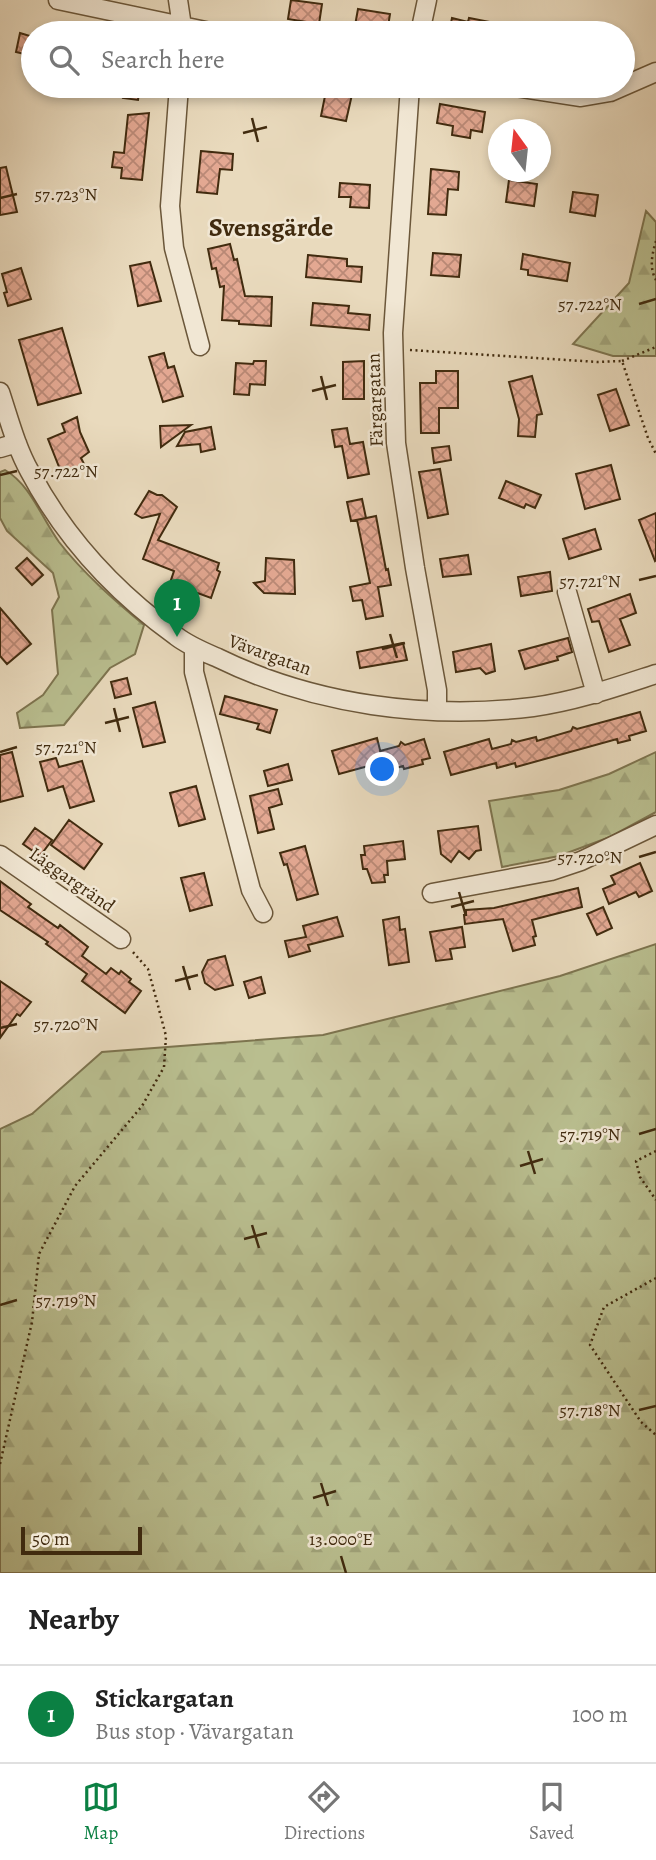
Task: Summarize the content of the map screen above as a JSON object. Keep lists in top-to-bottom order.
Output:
{
  "streets": {
    "street": ["Färgargatan", "Vävargatan", "Läggargränd"]
  },
  "crossings": [
    ["Färgargatan", "Vävargatan"]
  ],
  "districts": ["Svensgärde"],
  "scale_bar": "50 m",
  "north": "top",
  "page": {
    "search": "Search here",
    "pins": "1",
    "scale": "50 m",
    "heading": "Nearby",
    "list": [
      {
        "mark": "1",
        "name": "Stickargatan",
        "note": "Bus stop · Vävargatan",
        "value": "100 m"
      }
    ],
    "nav": ["Map", "Directions", "Saved"]
  },
  "coordinates": [
    "57.723°N",
    "57.722°N",
    "57.721°N",
    "57.720°N",
    "57.719°N",
    "57.718°N",
    "13.000°E"
  ]
}
